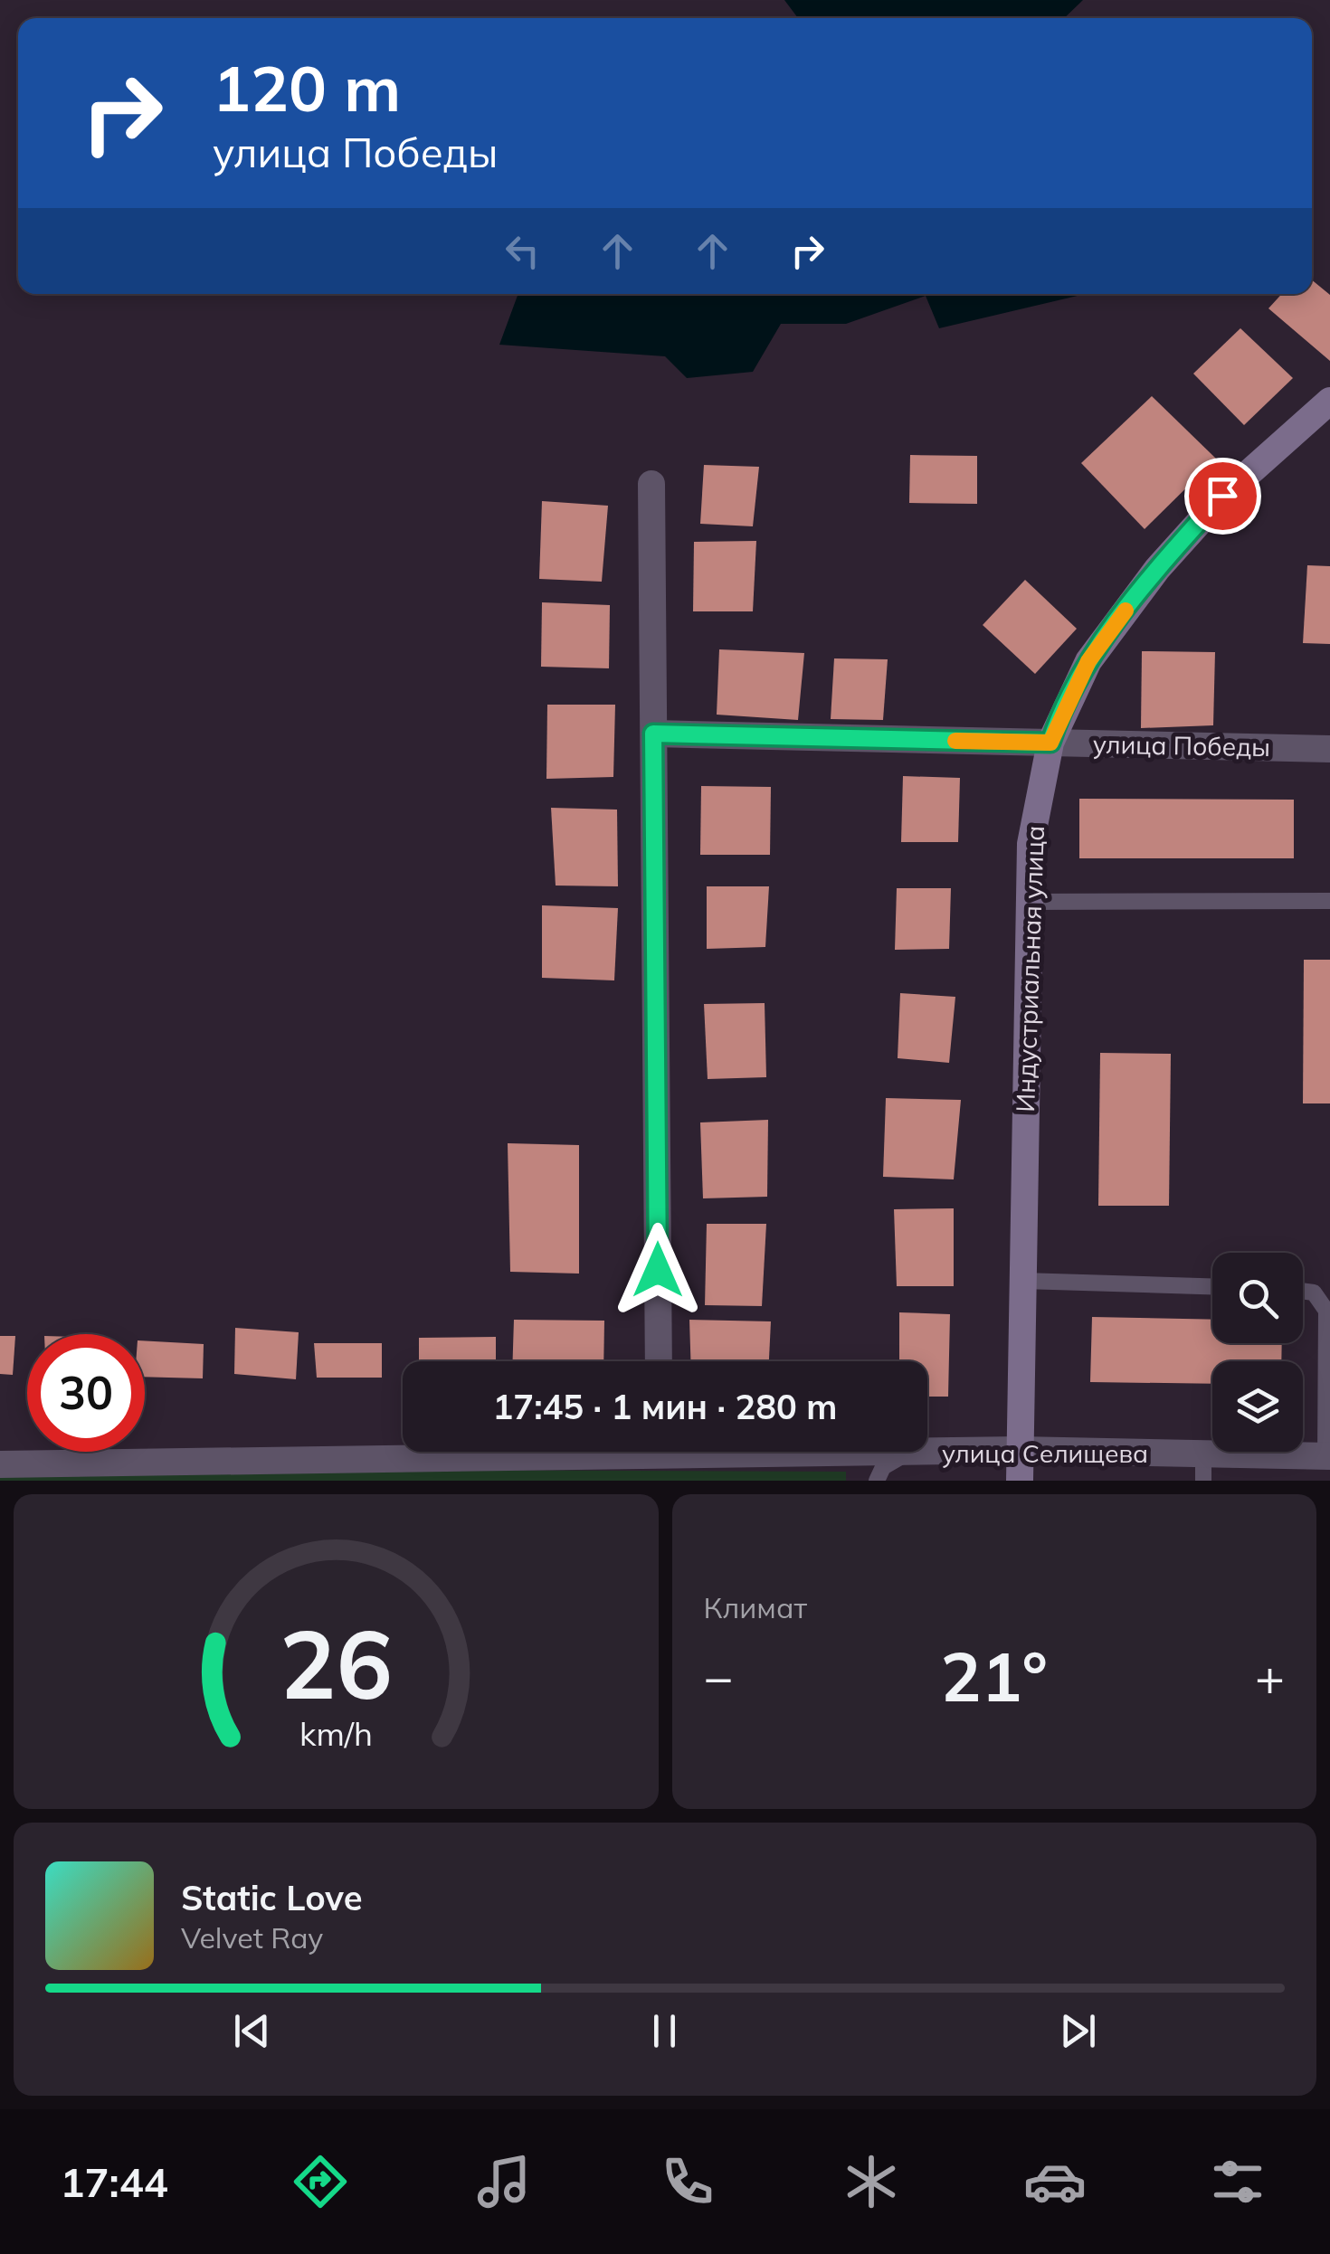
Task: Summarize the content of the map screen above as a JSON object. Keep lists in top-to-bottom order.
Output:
{
  "streets": {
    "street": ["улица Победы", "Индустриальная улица", "улица Селищева"]
  },
  "crossings": [
    ["улица Победы", "Индустриальная улица"],
    ["Индустриальная улица", "улица Селищева"]
  ],
  "page": {
    "turn": ["120 m", "улица Победы"],
    "limit": "30",
    "trip": "17:45 · 1 мин · 280 m",
    "tile": "Климат",
    "heat": ["−", "21°", "+"],
    "song": ["Static Love", "Velvet Ray"],
    "tabs": "17:44",
    "gauge": ["26", "km/h"]
  }
}
